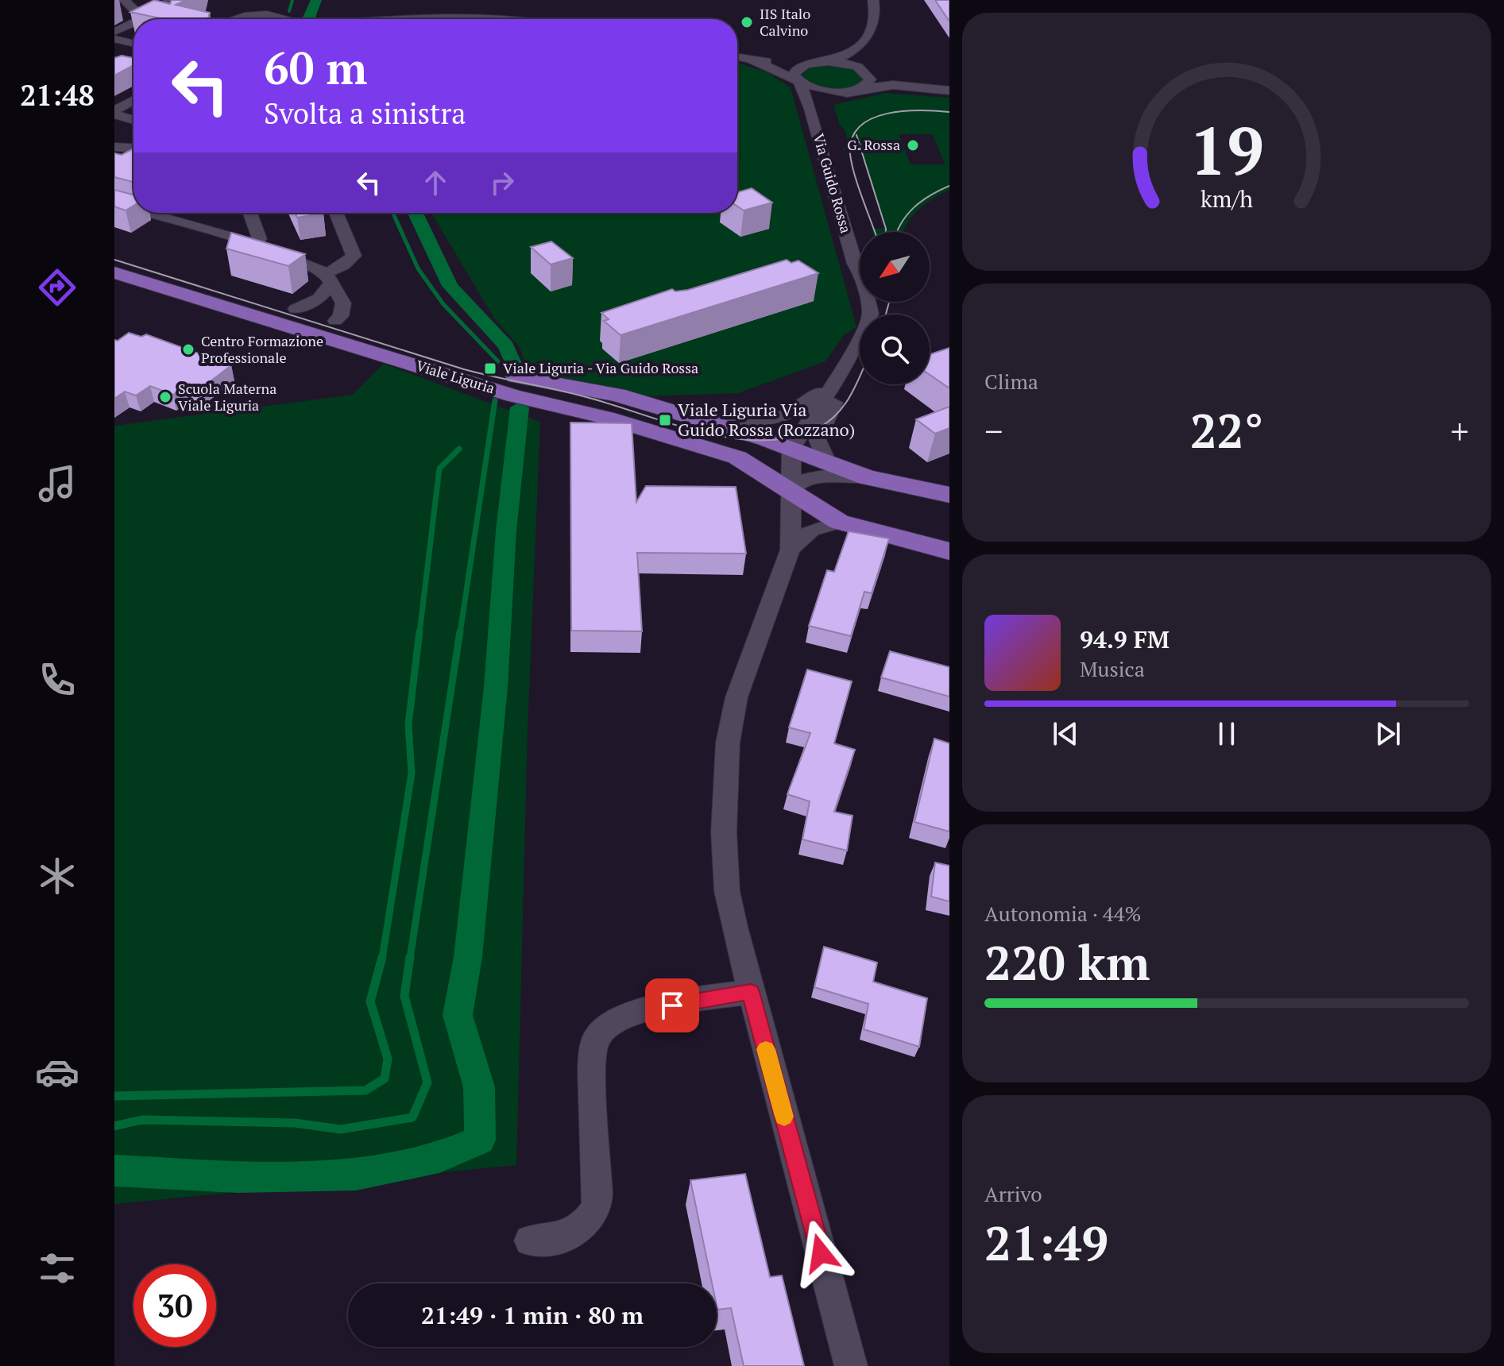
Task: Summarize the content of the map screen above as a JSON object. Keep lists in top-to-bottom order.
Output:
{
  "streets": {
    "main road": ["Viale Liguria"],
    "street": ["Via Guido Rossa"]
  },
  "crossings": [
    ["Via Guido Rossa", "Viale Liguria"]
  ],
  "places": {
    "other": [
      "IIS Italo Calvino",
      "G. Rossa",
      "Centro Formazione Professionale",
      "Scuola Materna Viale Liguria"
    ],
    "transit": ["Viale Liguria - Via Guido Rossa", "Viale Liguria Via Guido Rossa (Rozzano)"]
  },
  "north": "bottom left",
  "page": {
    "tabs": "21:48",
    "turn": ["60 m", "Svolta a sinistra"],
    "tile": [
      "Clima",
      ["Autonomia · 44%", "220 km"],
      ["Arrivo", "21:49"]
    ],
    "heat": ["−", "22°", "+"],
    "song": ["94.9 FM", "Musica"],
    "limit": "30",
    "trip": "21:49 · 1 min · 80 m",
    "gauge": ["19", "km/h"]
  }
}
